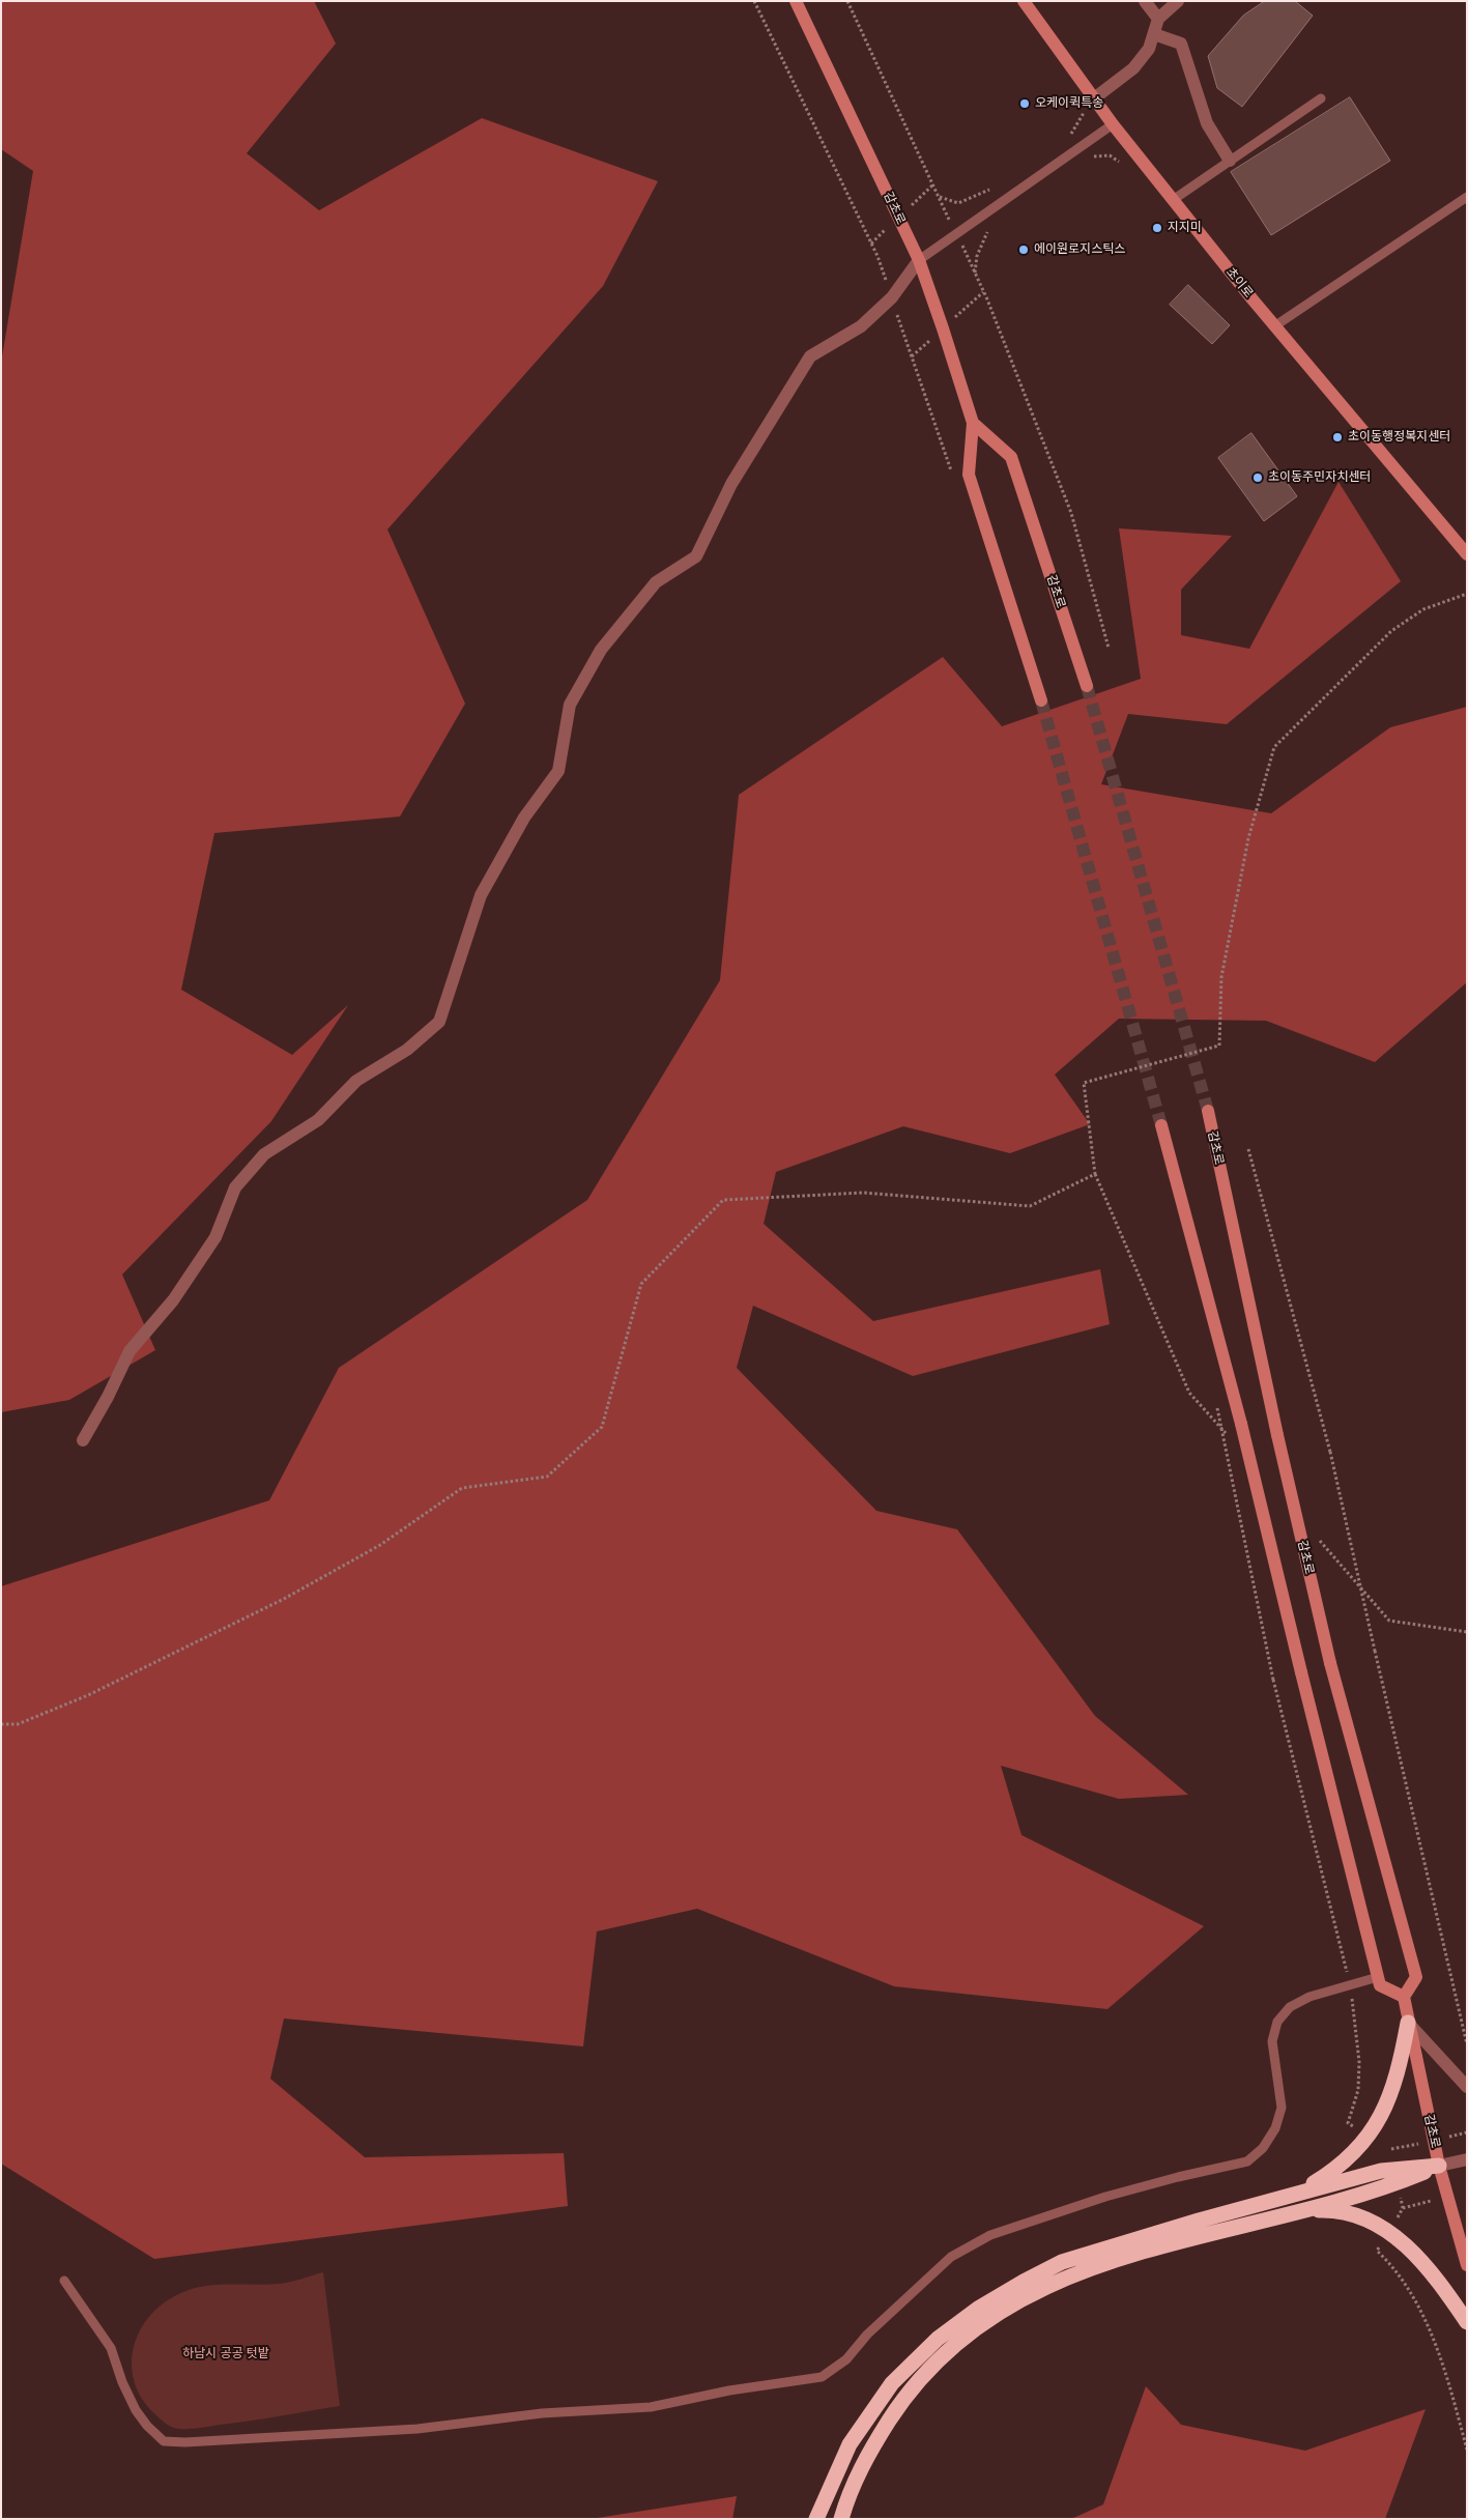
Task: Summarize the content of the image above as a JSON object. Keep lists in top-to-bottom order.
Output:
{
  "streets": {
    "main road": ["감초로", "초이로"]
  },
  "parks": ["하남시 공공 텃밭"],
  "places": [
    "오케이퀵특송",
    "지지미",
    "에이원로지스틱스",
    "초이동행정복지센터",
    "초이동주민자치센터"
  ]
}
